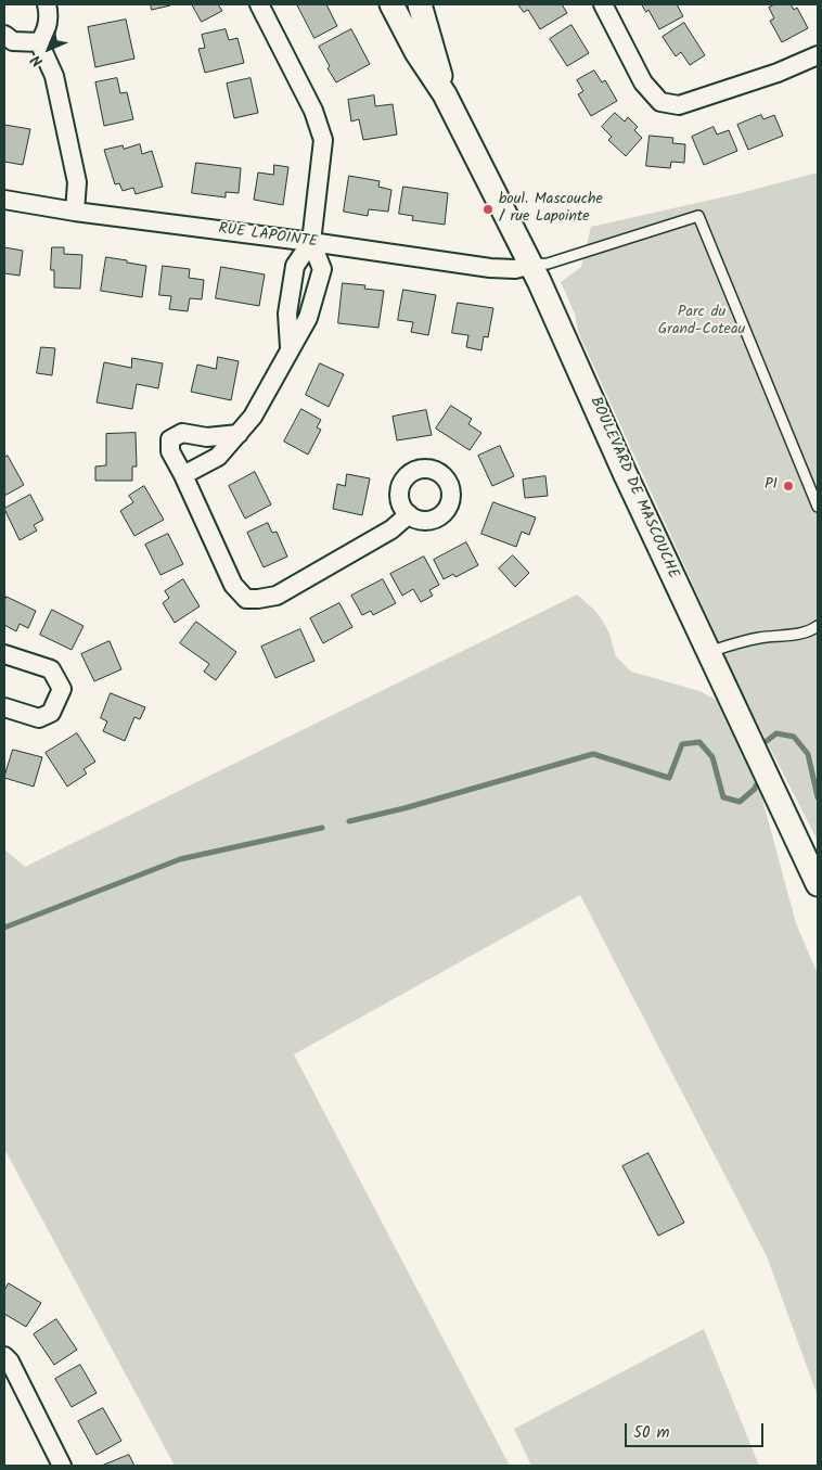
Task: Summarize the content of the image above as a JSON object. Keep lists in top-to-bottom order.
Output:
{
  "streets": {
    "street": ["RUE LAPOINTE", "BOULEVARD DE MASCOUCHE"]
  },
  "crossings": [
    ["RUE LAPOINTE", "BOULEVARD DE MASCOUCHE"]
  ],
  "parks": ["Parc du Grand-Coteau"],
  "places": ["boul. Mascouche / rue Lapointe", "P1"],
  "scale_bar": "50 m",
  "north": "bottom left"
}
